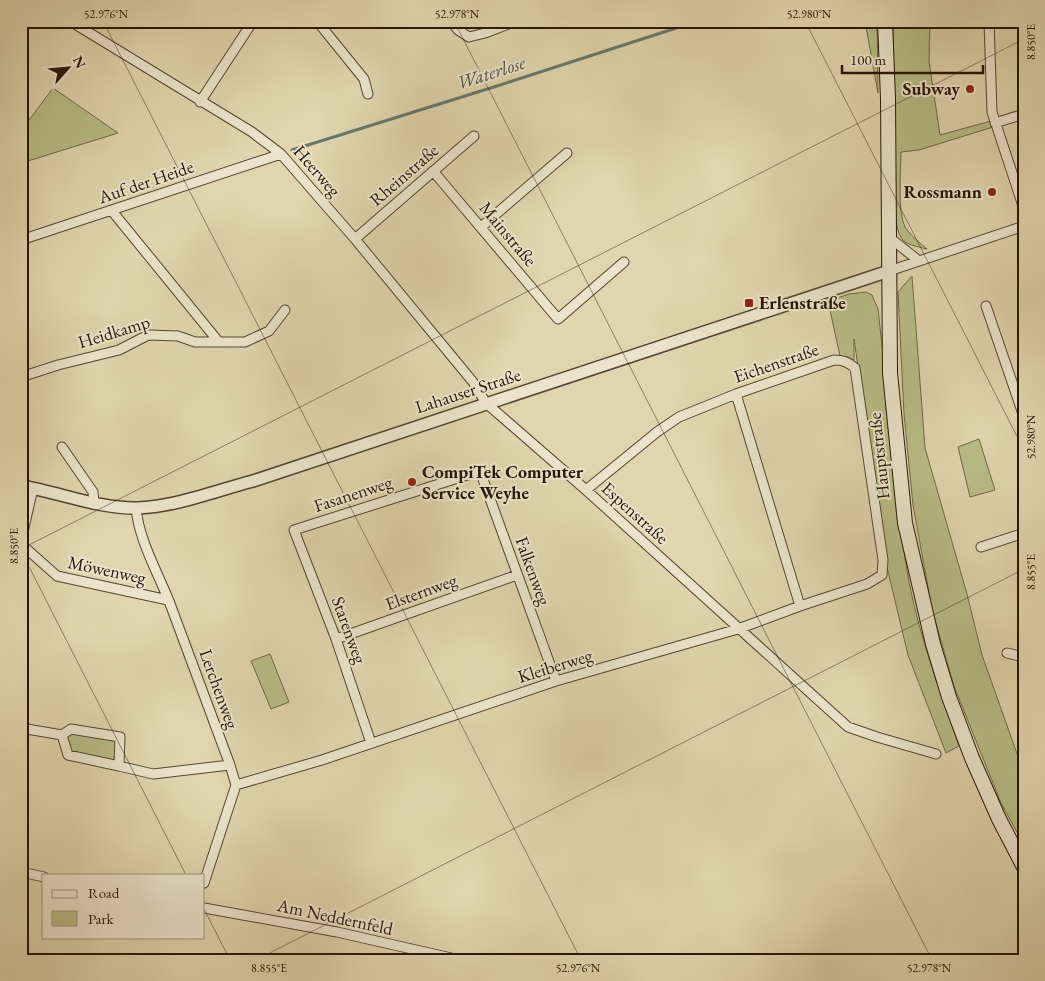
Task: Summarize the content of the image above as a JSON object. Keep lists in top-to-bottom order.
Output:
{
  "streets": {
    "main road": ["Hauptstraße"],
    "street": [
      "Heerweg",
      "Rheinstraße",
      "Auf der Heide",
      "Mainstraße",
      "Heidkamp",
      "Eichenstraße",
      "Lahauser Straße",
      "Fasanenweg",
      "Espenstraße",
      "Möwenweg",
      "Falkenweg",
      "Elsternweg",
      "Starenweg",
      "Kleiberweg",
      "Lerchenweg",
      "Am Neddernfeld"
    ]
  },
  "crossings": [
    ["Heerweg", "Rheinstraße"],
    ["Heerweg", "Auf der Heide"],
    ["Heerweg", "Lahauser Straße"],
    ["Heerweg", "Espenstraße"],
    ["Rheinstraße", "Mainstraße"],
    ["Eichenstraße", "Espenstraße"],
    ["Eichenstraße", "Kleiberweg"],
    ["Lahauser Straße", "Hauptstraße"],
    ["Lahauser Straße", "Espenstraße"],
    ["Lahauser Straße", "Lerchenweg"],
    ["Fasanenweg", "Falkenweg"],
    ["Fasanenweg", "Starenweg"],
    ["Espenstraße", "Kleiberweg"],
    ["Möwenweg", "Lerchenweg"],
    ["Falkenweg", "Elsternweg"],
    ["Falkenweg", "Kleiberweg"],
    ["Elsternweg", "Starenweg"],
    ["Starenweg", "Kleiberweg"],
    ["Kleiberweg", "Lerchenweg"]
  ],
  "water": ["Waterlose"],
  "places": {
    "other": ["Subway", "Rossmann", "CompiTek Computer Service Weyhe"],
    "transit": ["Erlenstraße"]
  },
  "legend": ["Road", "Park"],
  "scale_bar": "100 m",
  "north": "top right",
  "coordinates": [
    "52.976°N",
    "52.978°N",
    "52.980°N",
    "8.850°E",
    "8.855°E"
  ]
}
